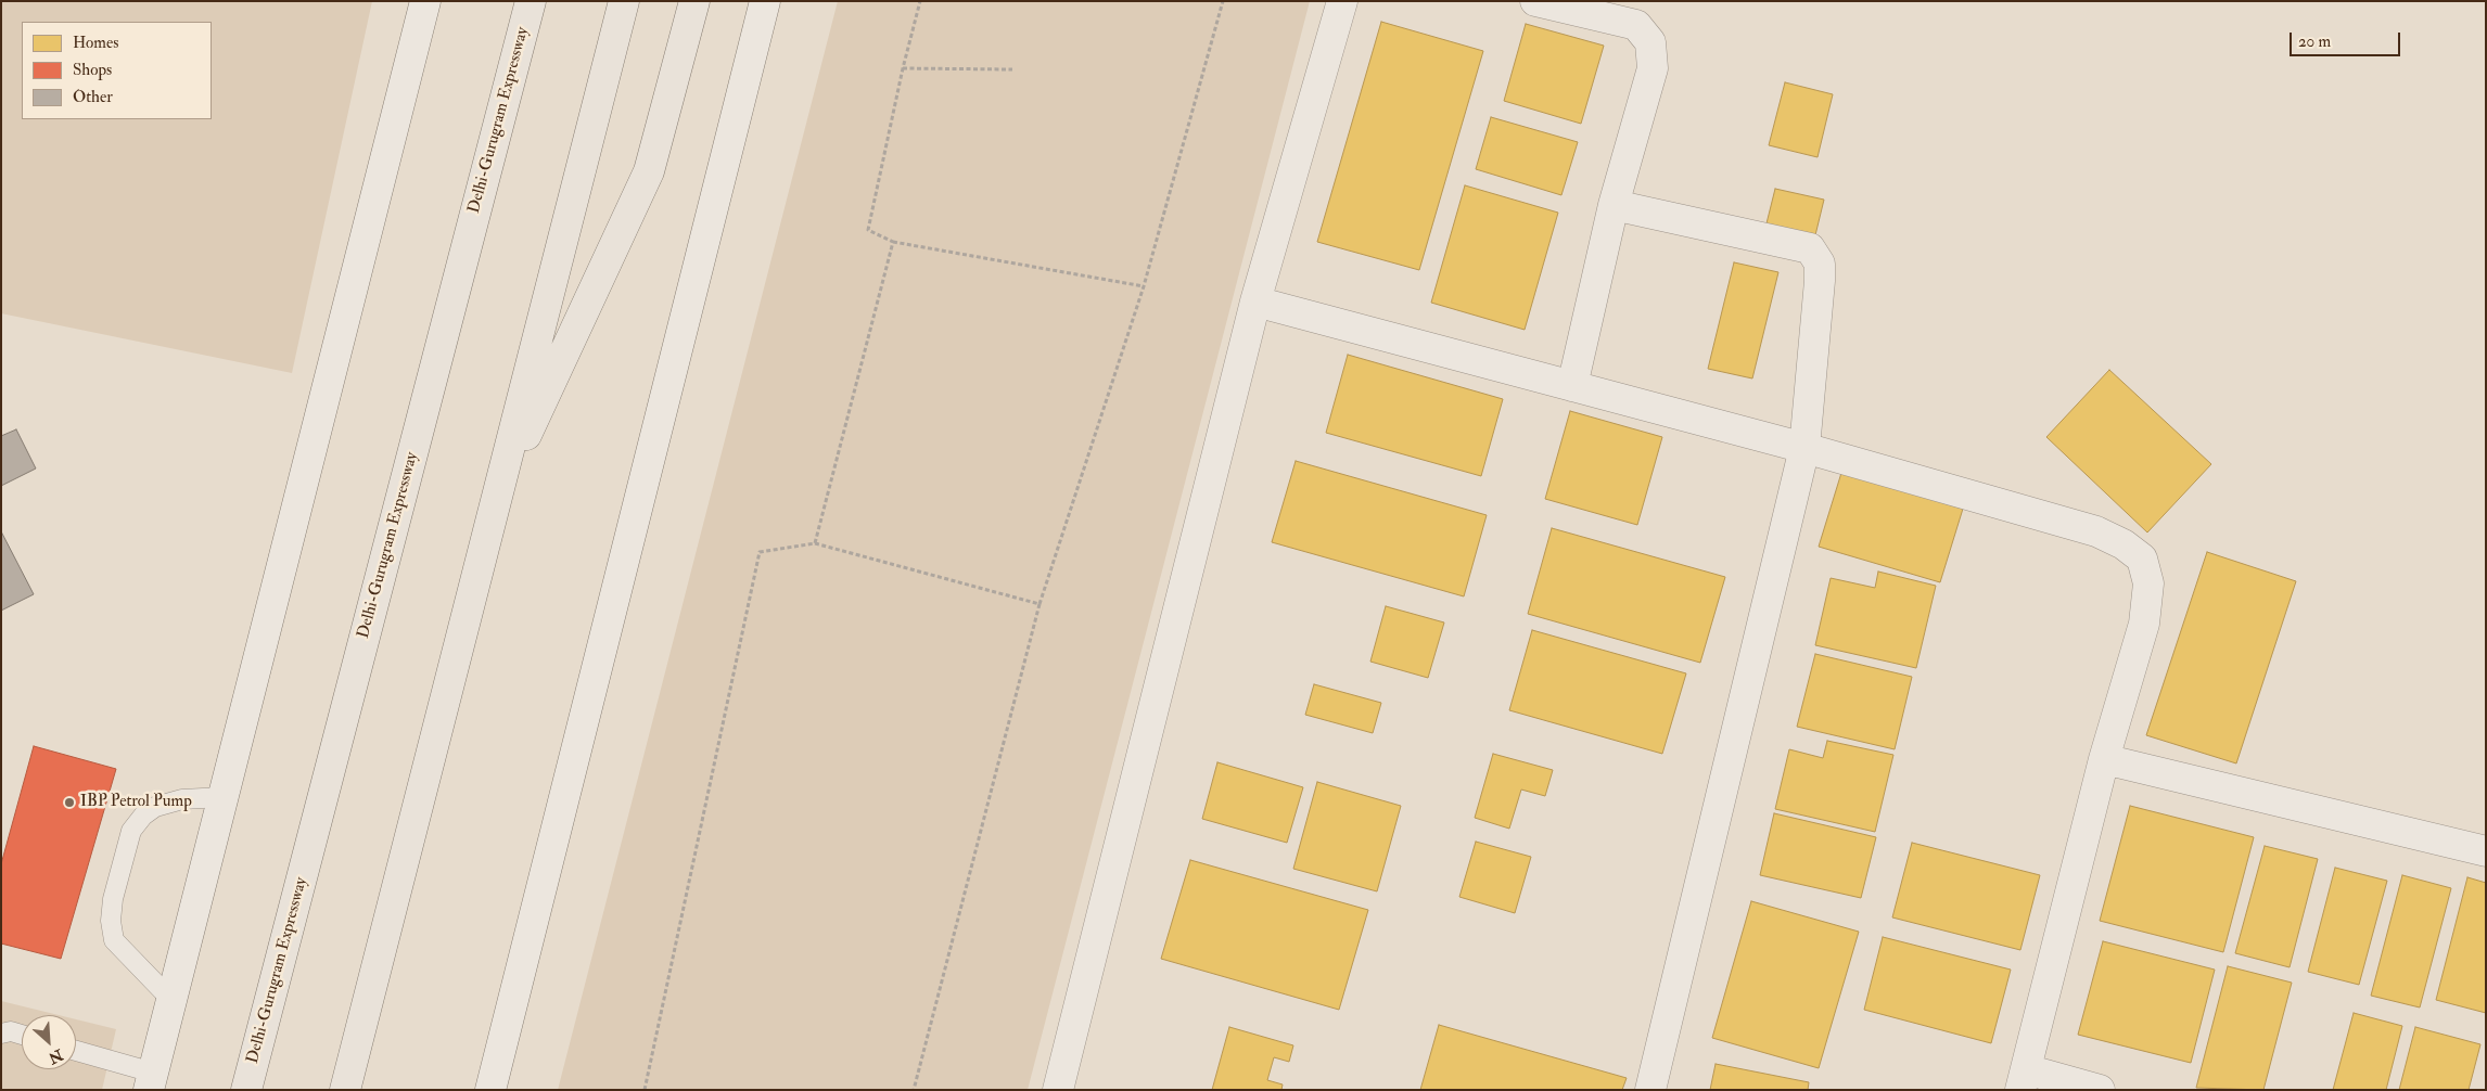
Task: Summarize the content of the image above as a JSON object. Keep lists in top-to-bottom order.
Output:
{
  "streets": {
    "highway": ["Delhi-Gurugram Expressway"]
  },
  "places": ["IBP Petrol Pump"],
  "legend": ["Homes", "Shops", "Other"],
  "scale_bar": "20 m",
  "north": "bottom right"
}
